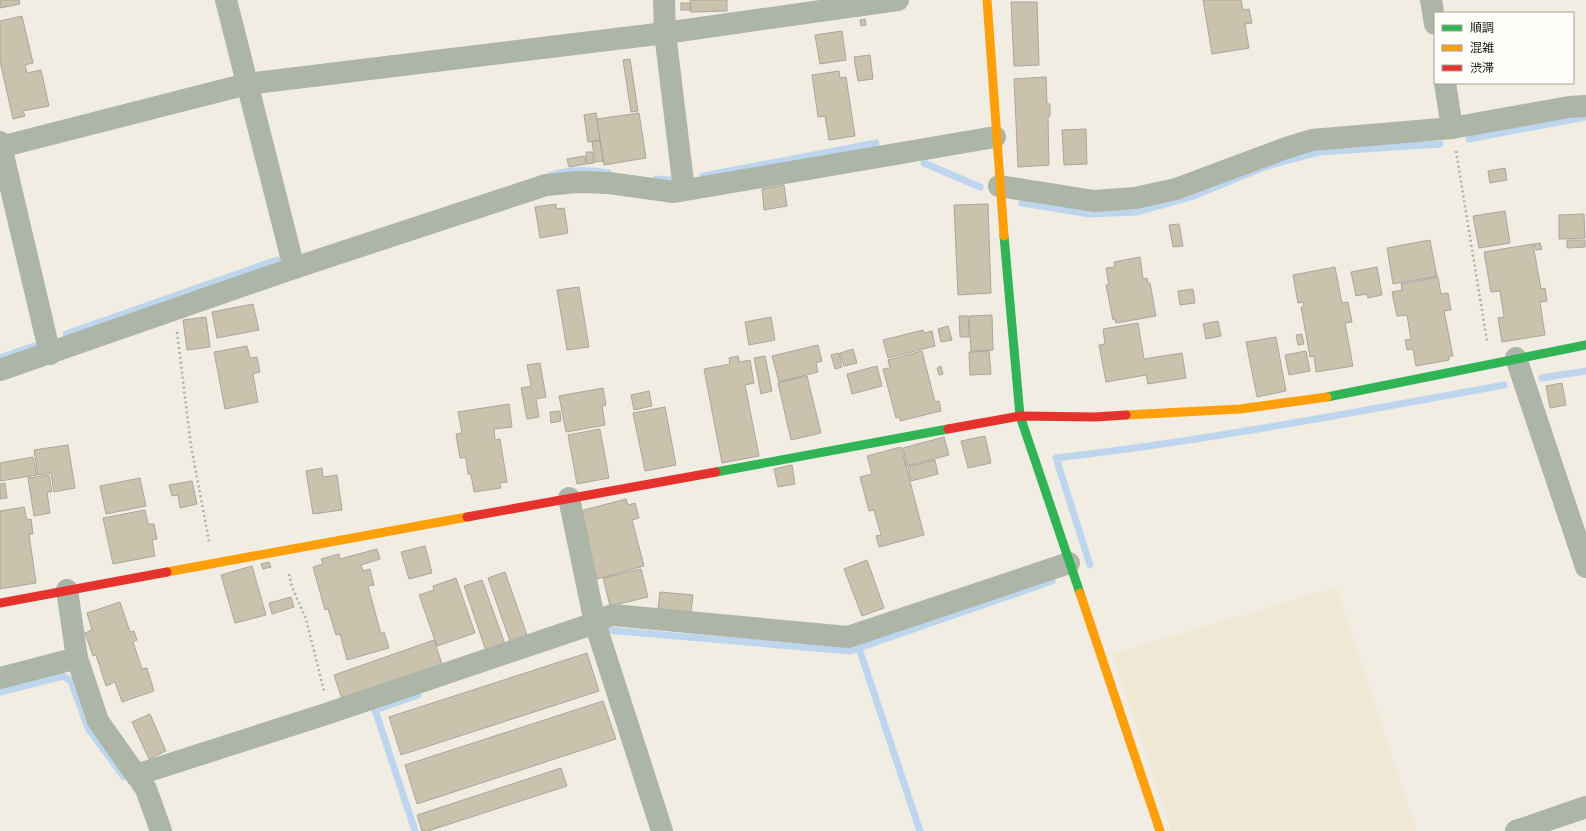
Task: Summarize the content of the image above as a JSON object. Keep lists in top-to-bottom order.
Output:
{
  "legend": ["順調", "混雑", "渋滞"]
}
